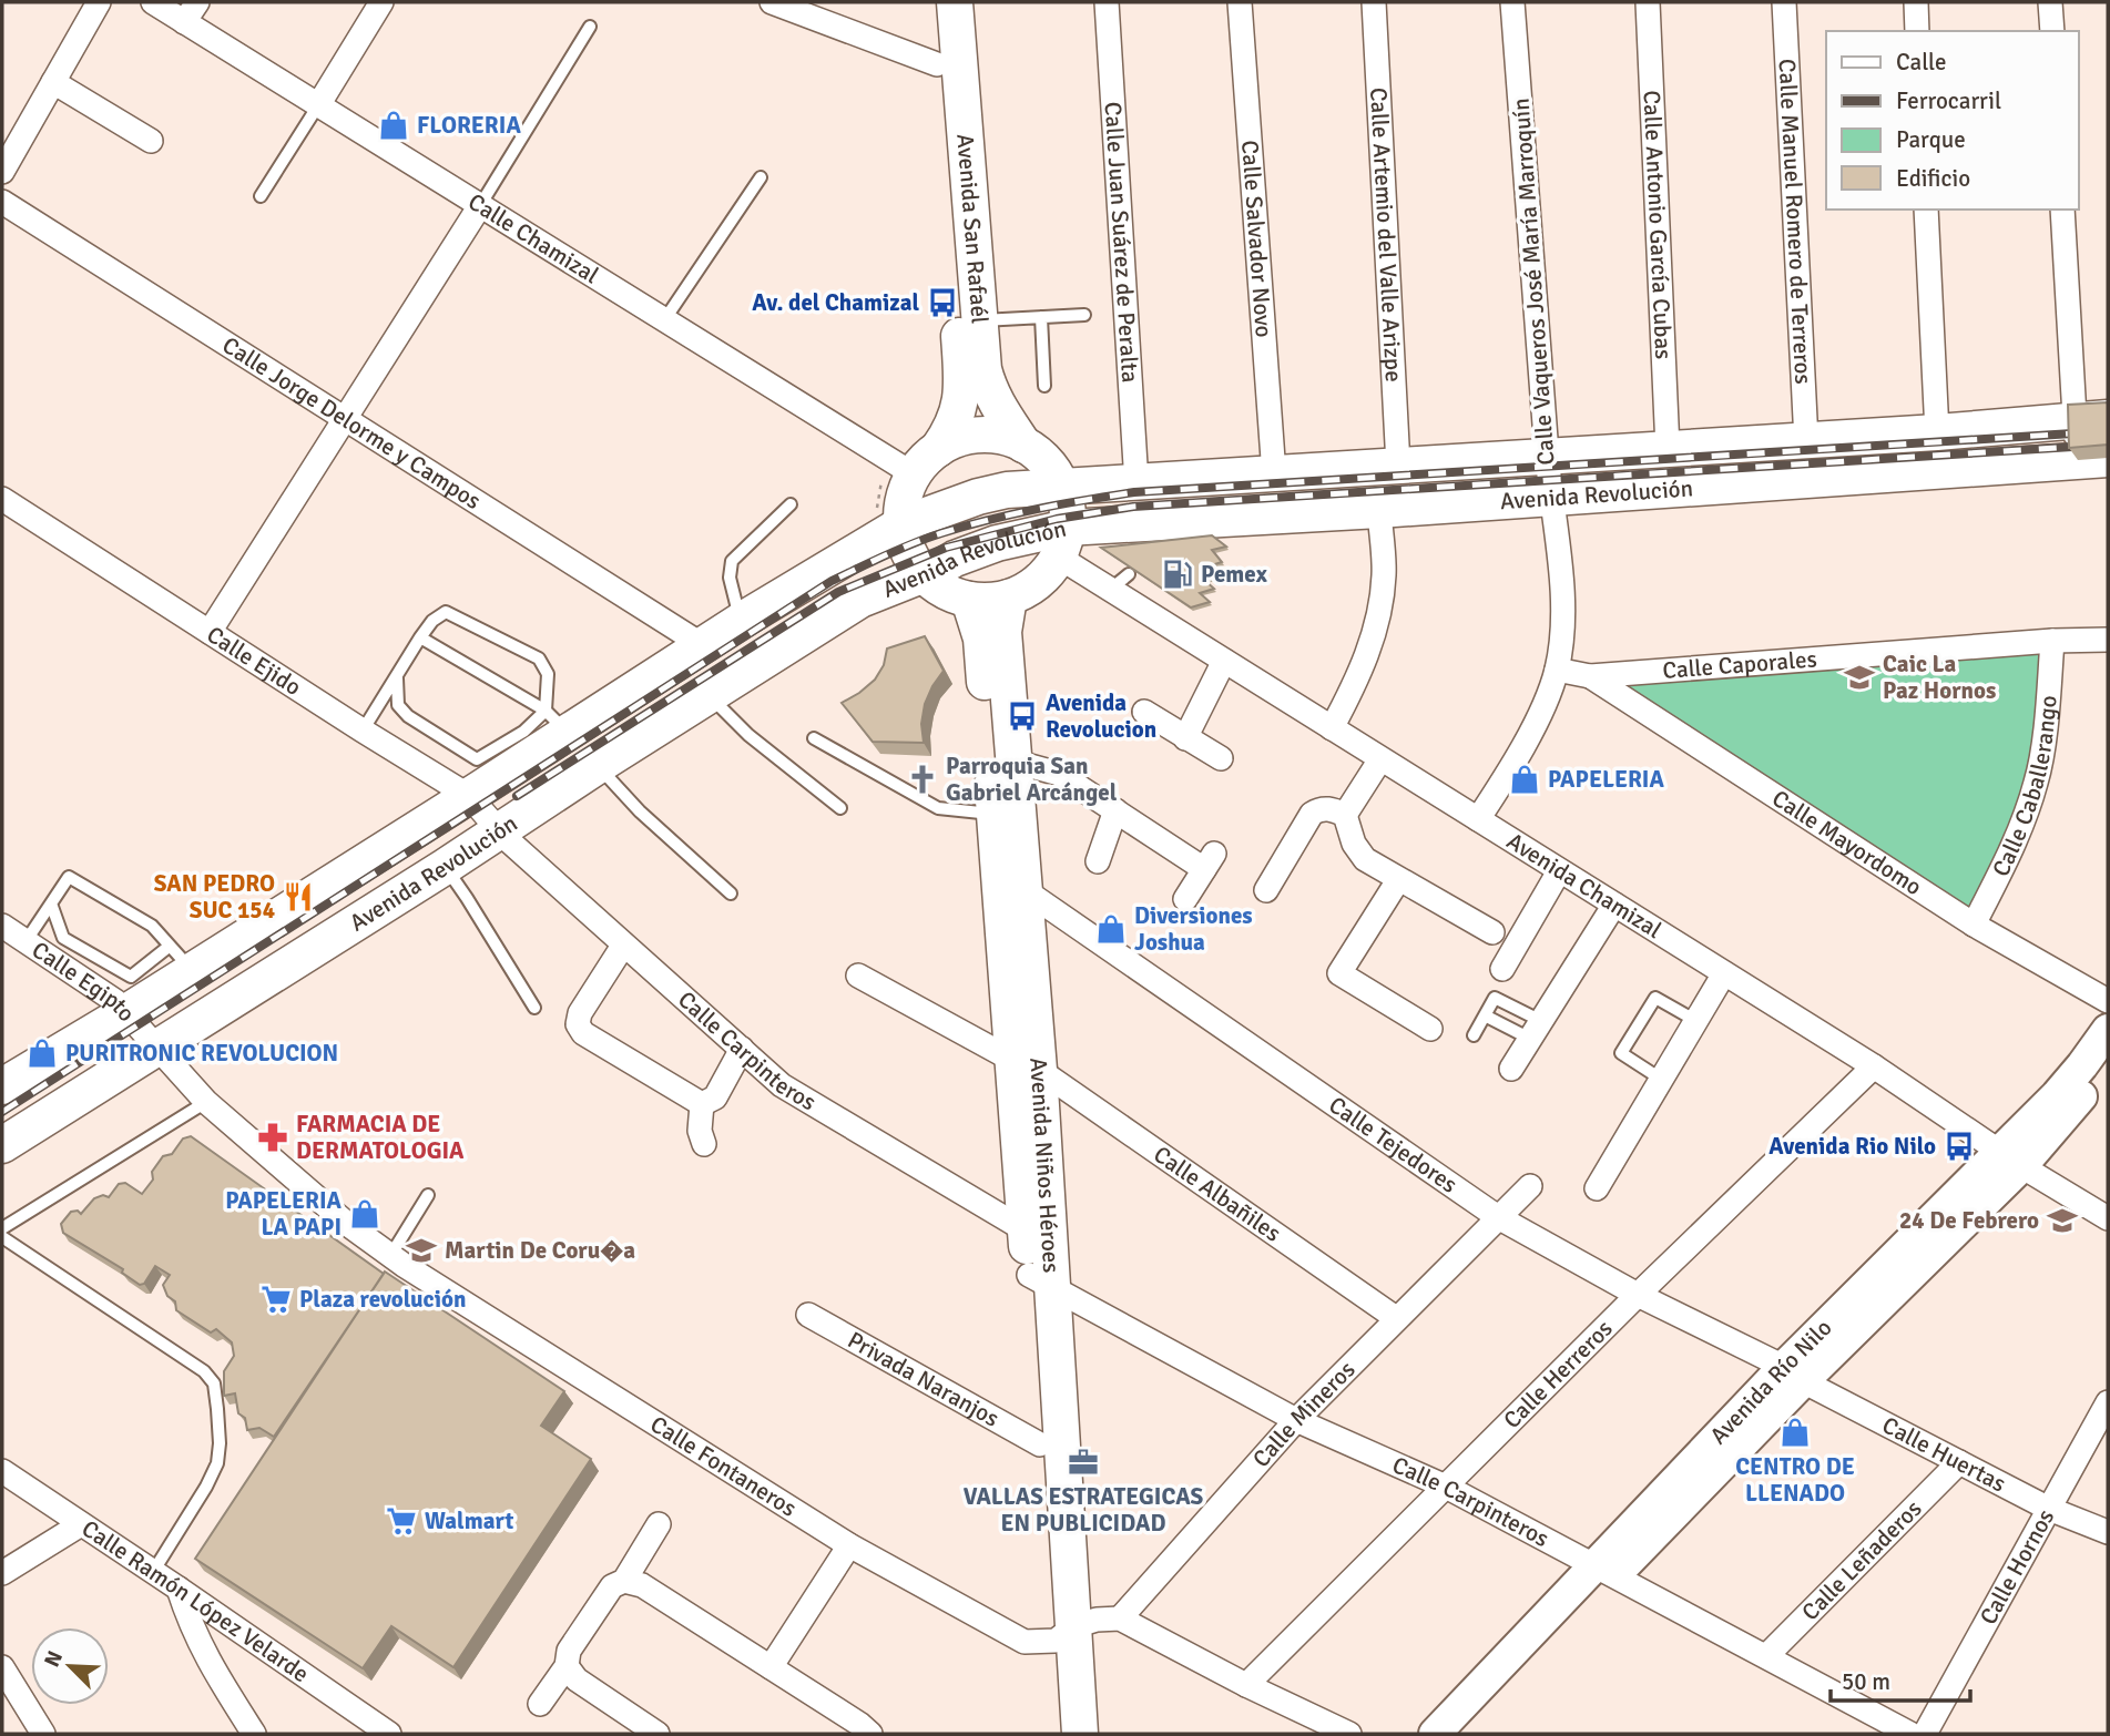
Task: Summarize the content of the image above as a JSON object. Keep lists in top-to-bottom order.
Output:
{
  "streets": {
    "main road": [
      "Avenida San Rafaél",
      "Avenida Revolución",
      "Avenida Niños Héroes",
      "Avenida Río Nilo"
    ],
    "street": [
      "Calle Manuel Romero de Terreros",
      "Calle Antonio García Cubas",
      "Calle Artemio del Valle Arizpe",
      "Calle Salvador Novo",
      "Calle Chamizal",
      "Calle Juan Suárez de Peralta",
      "Calle Vaqueros José María Marroquín",
      "Calle Jorge Delorme y Campos",
      "Calle Ejido",
      "Calle Caporales",
      "Calle Caballerango",
      "Calle Mayordomo",
      "Avenida Chamizal",
      "Calle Egipto",
      "Calle Carpinteros",
      "Calle Tejedores",
      "Calle Albañiles",
      "Calle Herreros",
      "Privada Naranjos",
      "Calle Mineros",
      "Calle Huertas",
      "Calle Fontaneros",
      "Calle Leñaderos",
      "Calle Hornos",
      "Calle Ramón López Velarde"
    ]
  },
  "crossings": [
    ["Calle Manuel Romero de Terreros", "Avenida Revolución"],
    ["Calle Antonio García Cubas", "Avenida Revolución"],
    ["Avenida San Rafaél", "Avenida Revolución"],
    ["Calle Artemio del Valle Arizpe", "Avenida Revolución"],
    ["Calle Salvador Novo", "Avenida Revolución"],
    ["Calle Juan Suárez de Peralta", "Avenida Revolución"],
    ["Calle Vaqueros José María Marroquín", "Avenida Revolución"],
    ["Calle Vaqueros José María Marroquín", "Calle Caporales"],
    ["Calle Vaqueros José María Marroquín", "Avenida Chamizal"],
    ["Calle Jorge Delorme y Campos", "Avenida Revolución"],
    ["Avenida Revolución", "Calle Ejido"],
    ["Avenida Revolución", "Avenida Chamizal"],
    ["Avenida Revolución", "Calle Egipto"],
    ["Avenida Revolución", "Calle Carpinteros"],
    ["Avenida Revolución", "Calle Fontaneros"],
    ["Calle Ejido", "Calle Carpinteros"],
    ["Calle Caporales", "Calle Caballerango"],
    ["Calle Caporales", "Calle Mayordomo"],
    ["Calle Caballerango", "Calle Mayordomo"],
    ["Avenida Chamizal", "Calle Herreros"],
    ["Avenida Chamizal", "Avenida Río Nilo"],
    ["Calle Egipto", "Calle Fontaneros"],
    ["Calle Carpinteros", "Avenida Niños Héroes"],
    ["Calle Carpinteros", "Calle Herreros"],
    ["Calle Carpinteros", "Avenida Río Nilo"],
    ["Calle Carpinteros", "Calle Mineros"],
    ["Calle Carpinteros", "Calle Leñaderos"],
    ["Calle Tejedores", "Avenida Niños Héroes"],
    ["Calle Tejedores", "Calle Herreros"],
    ["Calle Tejedores", "Avenida Río Nilo"],
    ["Calle Tejedores", "Calle Mineros"],
    ["Calle Tejedores", "Calle Huertas"],
    ["Avenida Niños Héroes", "Calle Albañiles"],
    ["Avenida Niños Héroes", "Privada Naranjos"],
    ["Avenida Niños Héroes", "Calle Fontaneros"],
    ["Calle Albañiles", "Calle Mineros"],
    ["Avenida Río Nilo", "Calle Huertas"],
    ["Calle Mineros", "Calle Fontaneros"],
    ["Calle Huertas", "Calle Leñaderos"],
    ["Calle Huertas", "Calle Hornos"]
  ],
  "places": {
    "shop": [
      "FLORERIA",
      "PAPELERIA",
      "Diversiones Joshua",
      "PURITRONIC REVOLUCION",
      "PAPELERIA LA PAPI",
      "CENTRO DE LLENADO"
    ],
    "bus stop": ["Av. del Chamizal", "Avenida Revolucion", "Avenida Rio Nilo"],
    "fuel station": ["Pemex"],
    "school or university": ["Caic La Paz Hornos", "24 De Febrero", "Martin De Coru�a"],
    "church": ["Parroquia San Gabriel Arcángel"],
    "restaurant": ["SAN PEDRO SUC 154"],
    "pharmacy": ["FARMACIA DE DERMATOLOGIA"],
    "supermarket": ["Plaza revolución", "Walmart"],
    "office": ["VALLAS ESTRATEGICAS EN PUBLICIDAD"]
  },
  "legend": [
    "Calle",
    "Ferrocarril",
    "Parque",
    "Edificio"
  ],
  "scale_bar": "50 m",
  "north": "top left"
}
